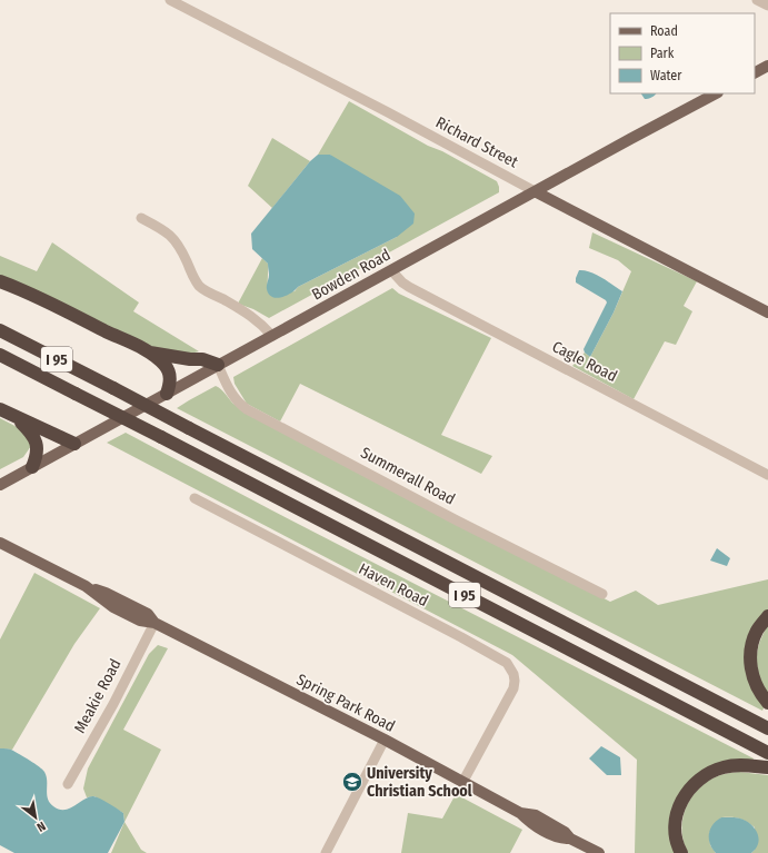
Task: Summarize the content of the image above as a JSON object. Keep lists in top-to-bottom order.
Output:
{
  "streets": {
    "highway": ["I 95"],
    "main road": ["Richard Street", "Bowden Road", "Spring Park Road"],
    "street": [
      "Cagle Road",
      "Summerall Road",
      "Haven Road",
      "Meakie Road"
    ]
  },
  "crossings": [
    ["Richard Street", "Bowden Road"],
    ["Bowden Road", "Cagle Road"],
    ["Bowden Road", "Summerall Road"],
    ["Haven Road", "Spring Park Road"],
    ["Meakie Road", "Spring Park Road"]
  ],
  "places": {
    "school or university": ["University Christian School"]
  },
  "legend": ["Road", "Park", "Water"],
  "north": "bottom right"
}
